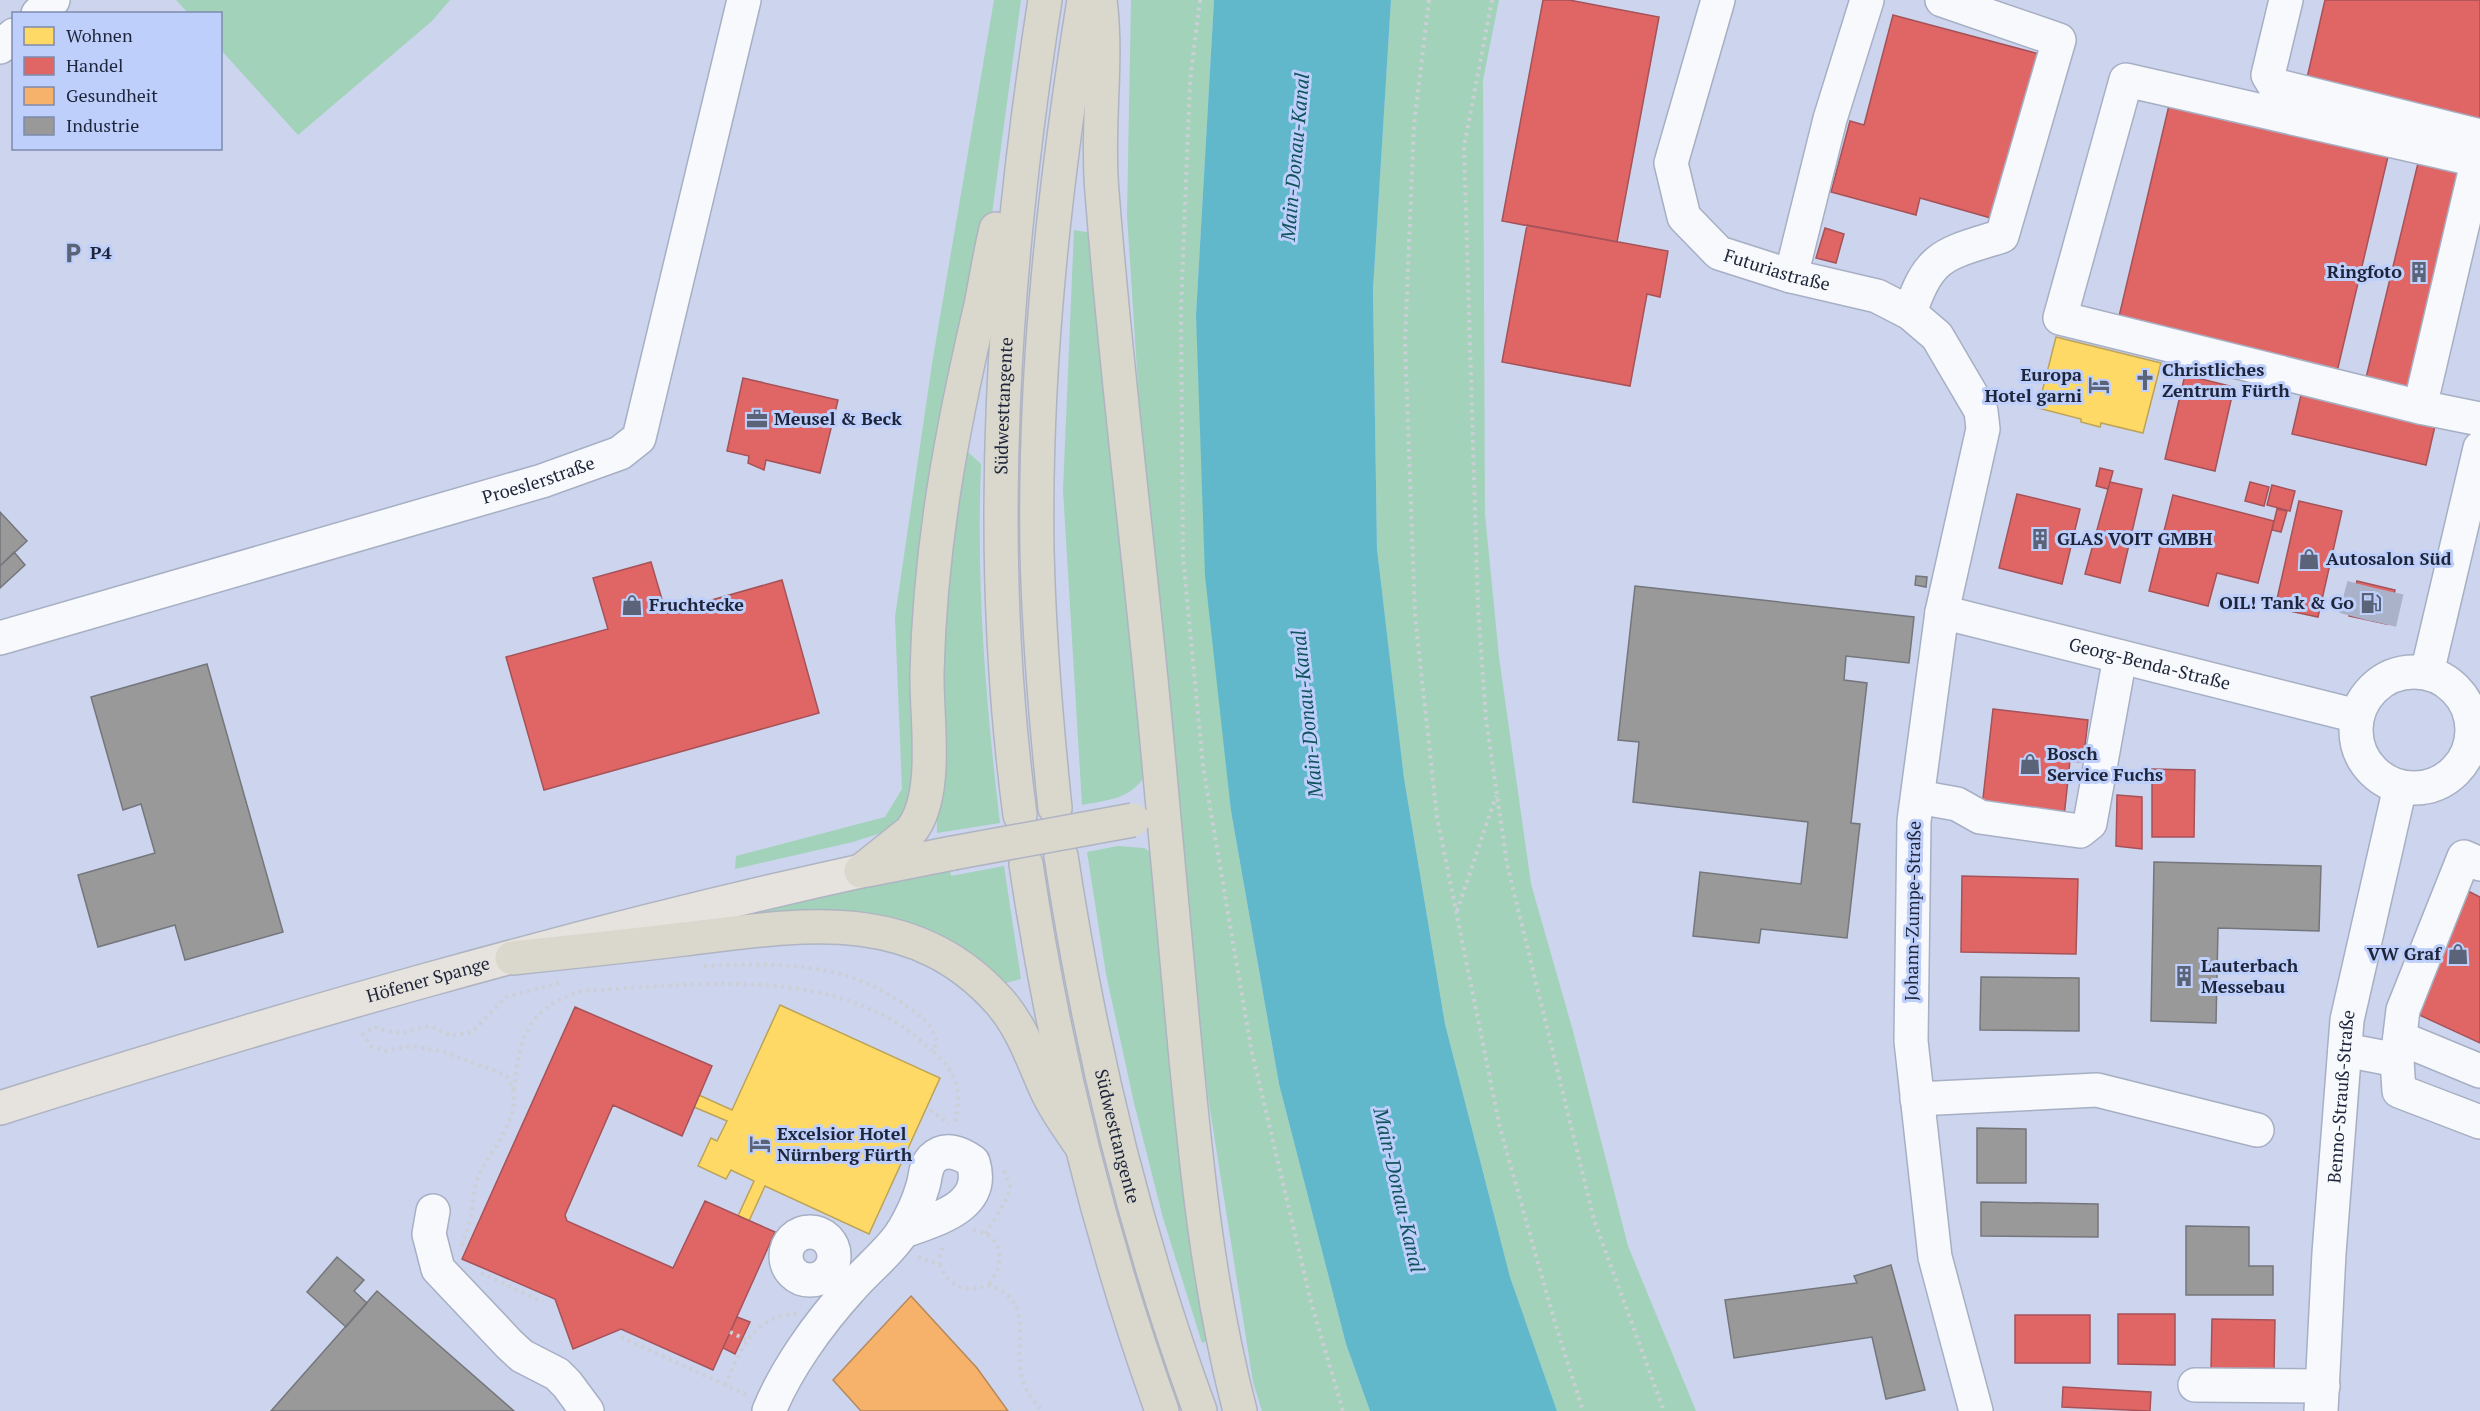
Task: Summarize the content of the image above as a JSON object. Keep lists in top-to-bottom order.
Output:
{
  "streets": {
    "highway": ["Südwesttangente"],
    "main road": ["Höfener Spange"],
    "street": [
      "Futuriastraße",
      "Proeslerstraße",
      "Georg-Benda-Straße",
      "Johann-Zumpe-Straße",
      "Benno-Strauß-Straße"
    ]
  },
  "crossings": [
    ["Futuriastraße", "Johann-Zumpe-Straße"],
    ["Georg-Benda-Straße", "Johann-Zumpe-Straße"],
    ["Georg-Benda-Straße", "Benno-Strauß-Straße"]
  ],
  "water": ["Main-Donau-Kanal"],
  "places": {
    "parking": ["P4"],
    "building": ["Ringfoto", "GLAS VOIT GMBH", "Lauterbach Messebau"],
    "church": ["Christliches Zentrum Fürth"],
    "hotel": ["Europa Hotel garni", "Excelsior Hotel Nürnberg Fürth"],
    "office": ["Meusel & Beck"],
    "shop": [
      "Autosalon Süd",
      "Fruchtecke",
      "Bosch Service Fuchs",
      "VW Graf"
    ],
    "fuel station": ["OIL! Tank & Go"]
  },
  "legend": [
    "Wohnen",
    "Handel",
    "Gesundheit",
    "Industrie"
  ]
}
